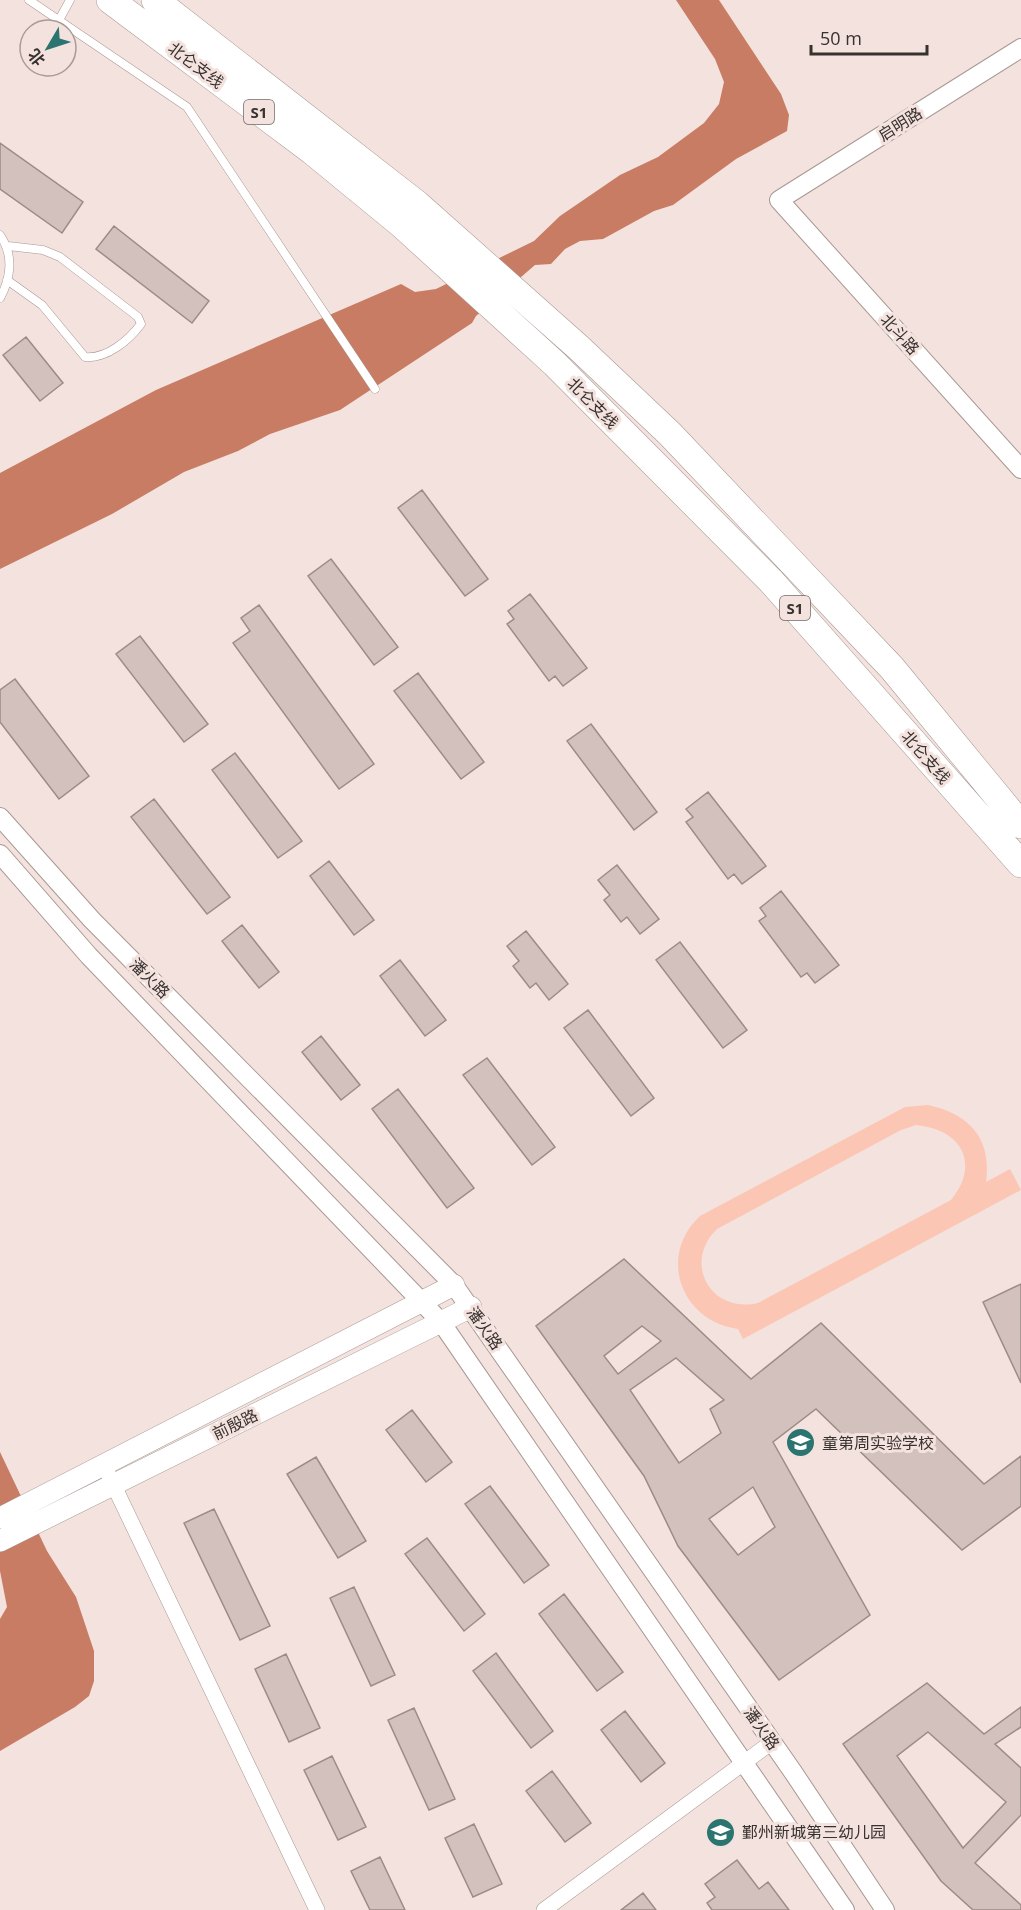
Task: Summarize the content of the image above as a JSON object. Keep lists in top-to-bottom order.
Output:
{
  "streets": {
    "highway": ["北仑支线", "S1"],
    "main road": ["前殷路"],
    "street": ["启明路", "北斗路", "潘火路"]
  },
  "crossings": [
    ["启明路", "北斗路"],
    ["潘火路", "前殷路"]
  ],
  "places": {
    "school or university": ["童第周实验学校", "鄞州新城第三幼儿园"]
  },
  "scale_bar": "50 m",
  "north": "bottom left"
}
